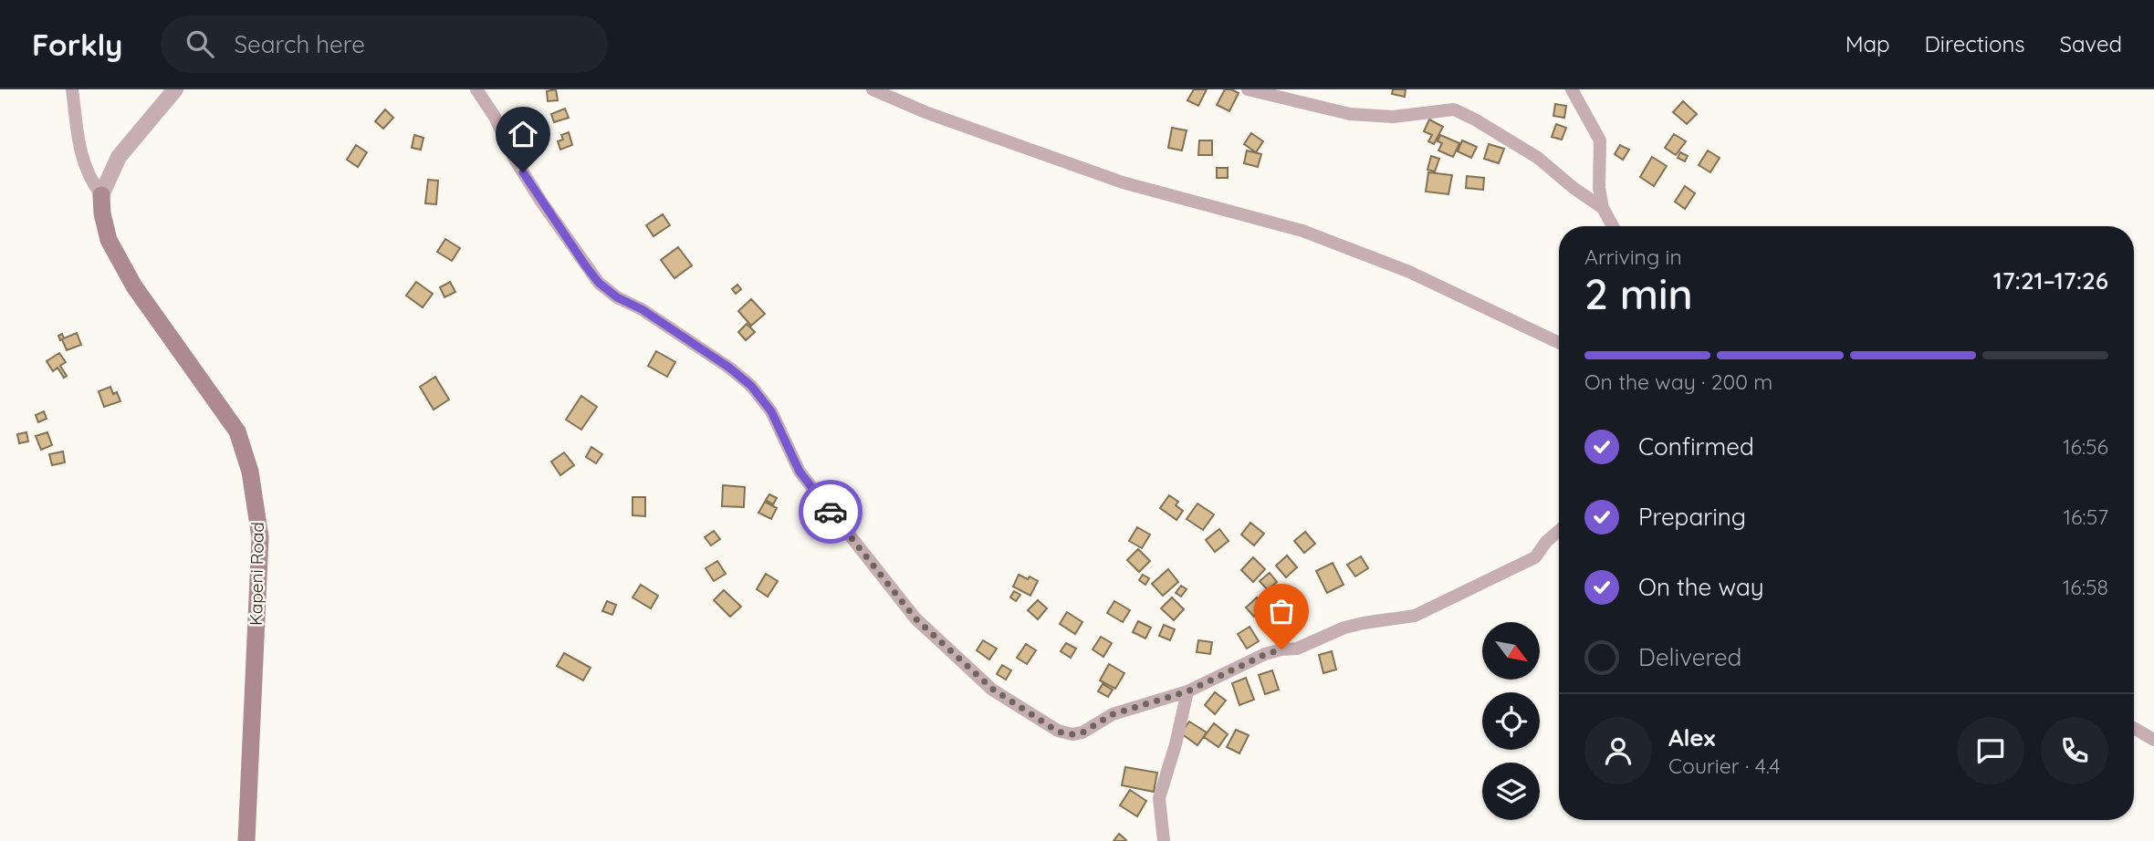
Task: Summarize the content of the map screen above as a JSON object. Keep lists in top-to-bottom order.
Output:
{
  "streets": {
    "main road": ["Kapeni Road"]
  },
  "north": "bottom right",
  "page": {
    "header": "Forkly",
    "search": "Search here",
    "nav": ["Map", "Directions", "Saved"],
    "heading": ["2 min", "Arriving in", "17:21–17:26"],
    "panel": ["Alex", "Courier · 4.4"],
    "bar": "On the way · 200 m",
    "list": [
      ["Confirmed", "16:56"],
      ["Preparing", "16:57"],
      ["On the way", "16:58"],
      "Delivered"
    ]
  }
}
